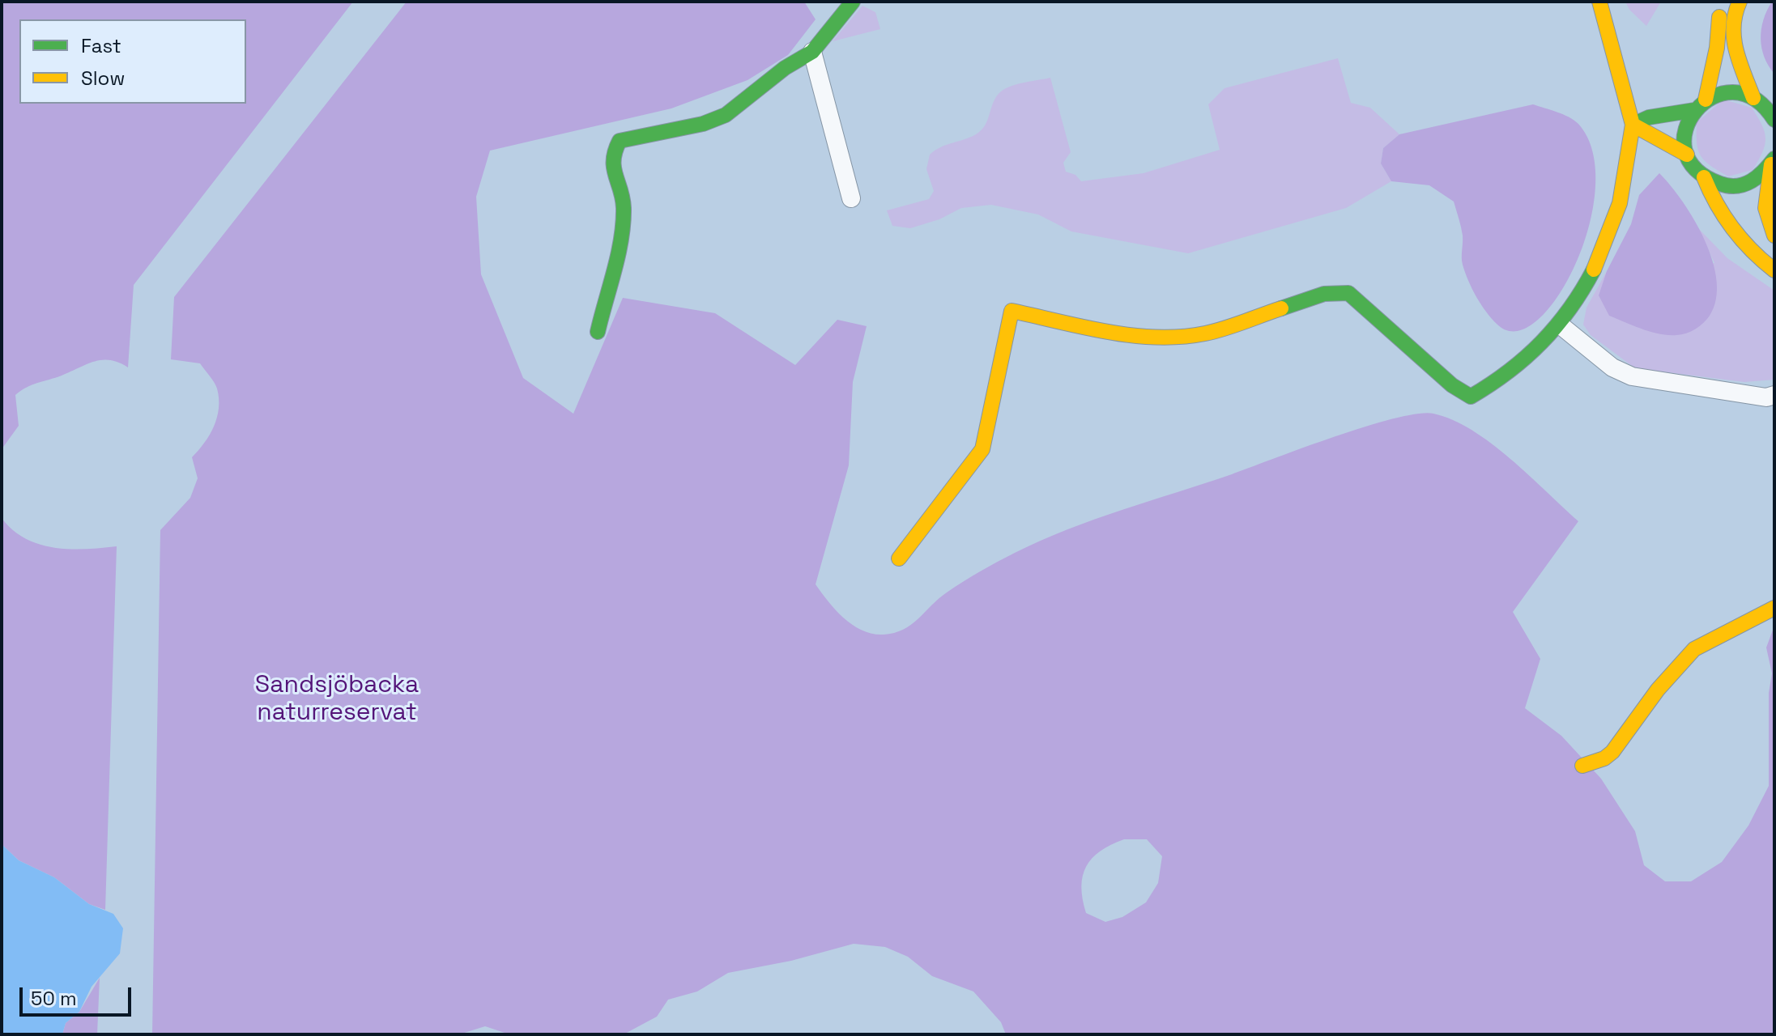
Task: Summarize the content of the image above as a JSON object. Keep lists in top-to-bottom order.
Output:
{
  "parks": ["Sandsjöbacka naturreservat"],
  "legend": ["Fast", "Slow"],
  "scale_bar": "50 m"
}
